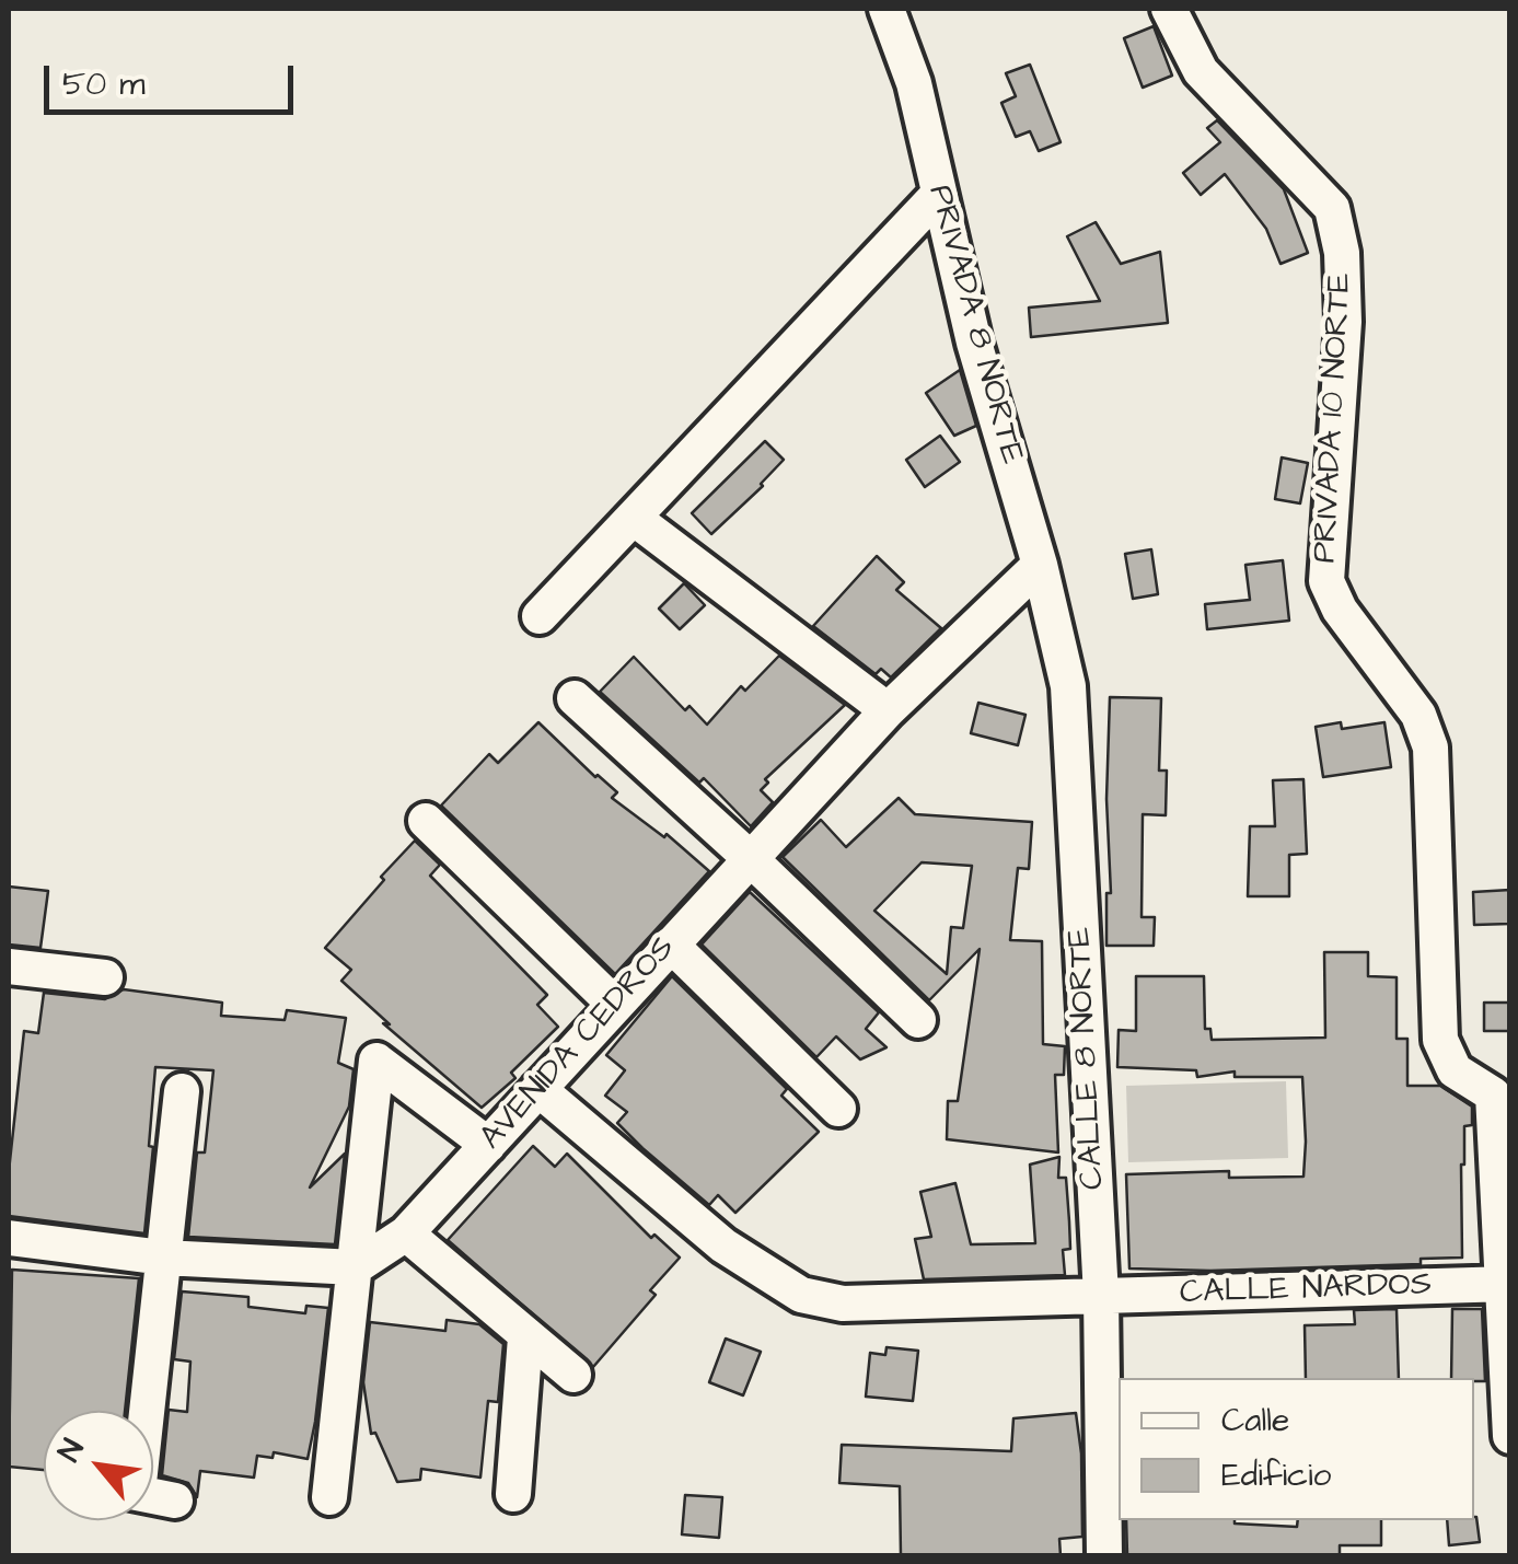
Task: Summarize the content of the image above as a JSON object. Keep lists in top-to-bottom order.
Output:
{
  "streets": {
    "street": [
      "PRIVADA 8 NORTE",
      "PRIVADA 10 NORTE",
      "AVENIDA CEDROS",
      "CALLE 8 NORTE",
      "CALLE NARDOS"
    ]
  },
  "crossings": [
    ["PRIVADA 8 NORTE", "AVENIDA CEDROS"],
    ["PRIVADA 8 NORTE", "CALLE 8 NORTE"],
    ["PRIVADA 10 NORTE", "CALLE NARDOS"],
    ["AVENIDA CEDROS", "CALLE 8 NORTE"],
    ["AVENIDA CEDROS", "CALLE NARDOS"],
    ["CALLE 8 NORTE", "CALLE NARDOS"]
  ],
  "legend": ["Calle", "Edificio"],
  "scale_bar": "50 m",
  "north": "top left"
}
